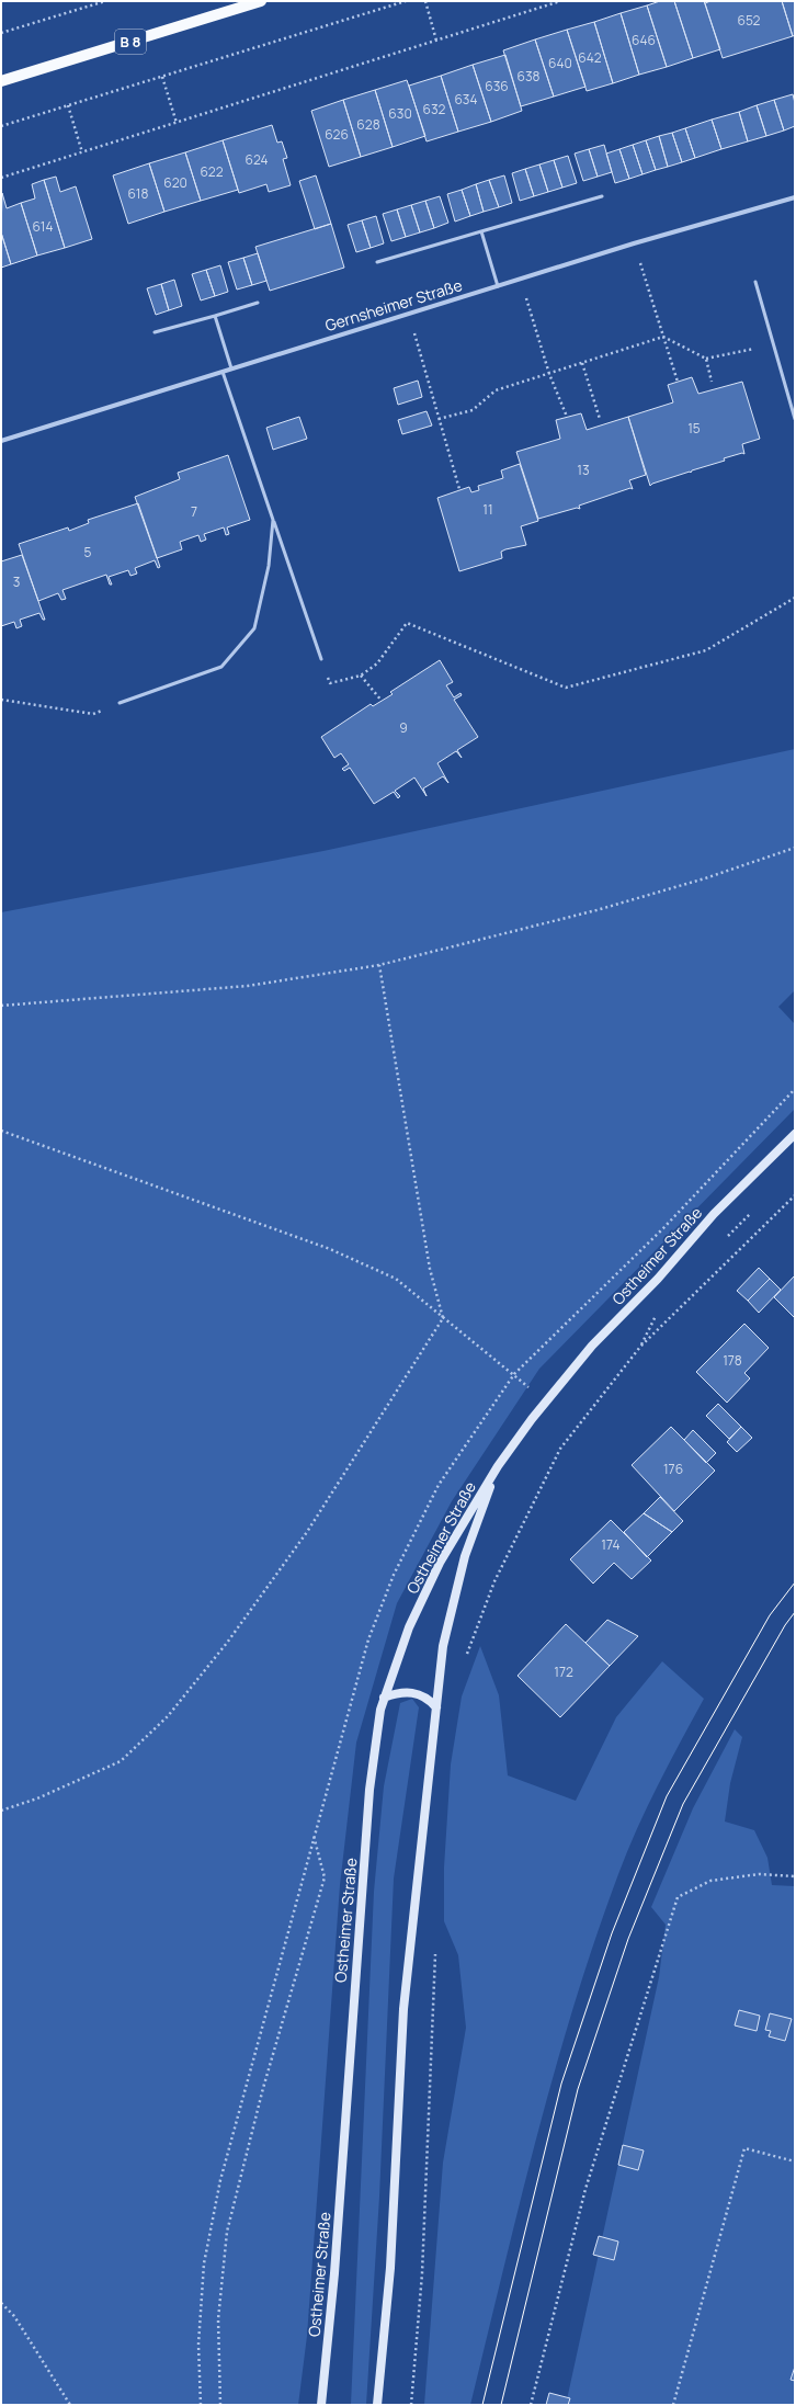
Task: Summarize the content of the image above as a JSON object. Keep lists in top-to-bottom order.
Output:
{
  "streets": {
    "main road": ["B 8", "Ostheimer Straße"],
    "street": ["Gernsheimer Straße"]
  },
  "house_numbers": [
    "652",
    "646",
    "642",
    "640",
    "638",
    "636",
    "634",
    "632",
    "630",
    "628",
    "626",
    "624",
    "622",
    "620",
    "618",
    "614",
    "15",
    "13",
    "11",
    "7",
    "5",
    "3",
    "9",
    "178",
    "176",
    "174",
    "172"
  ]
}
